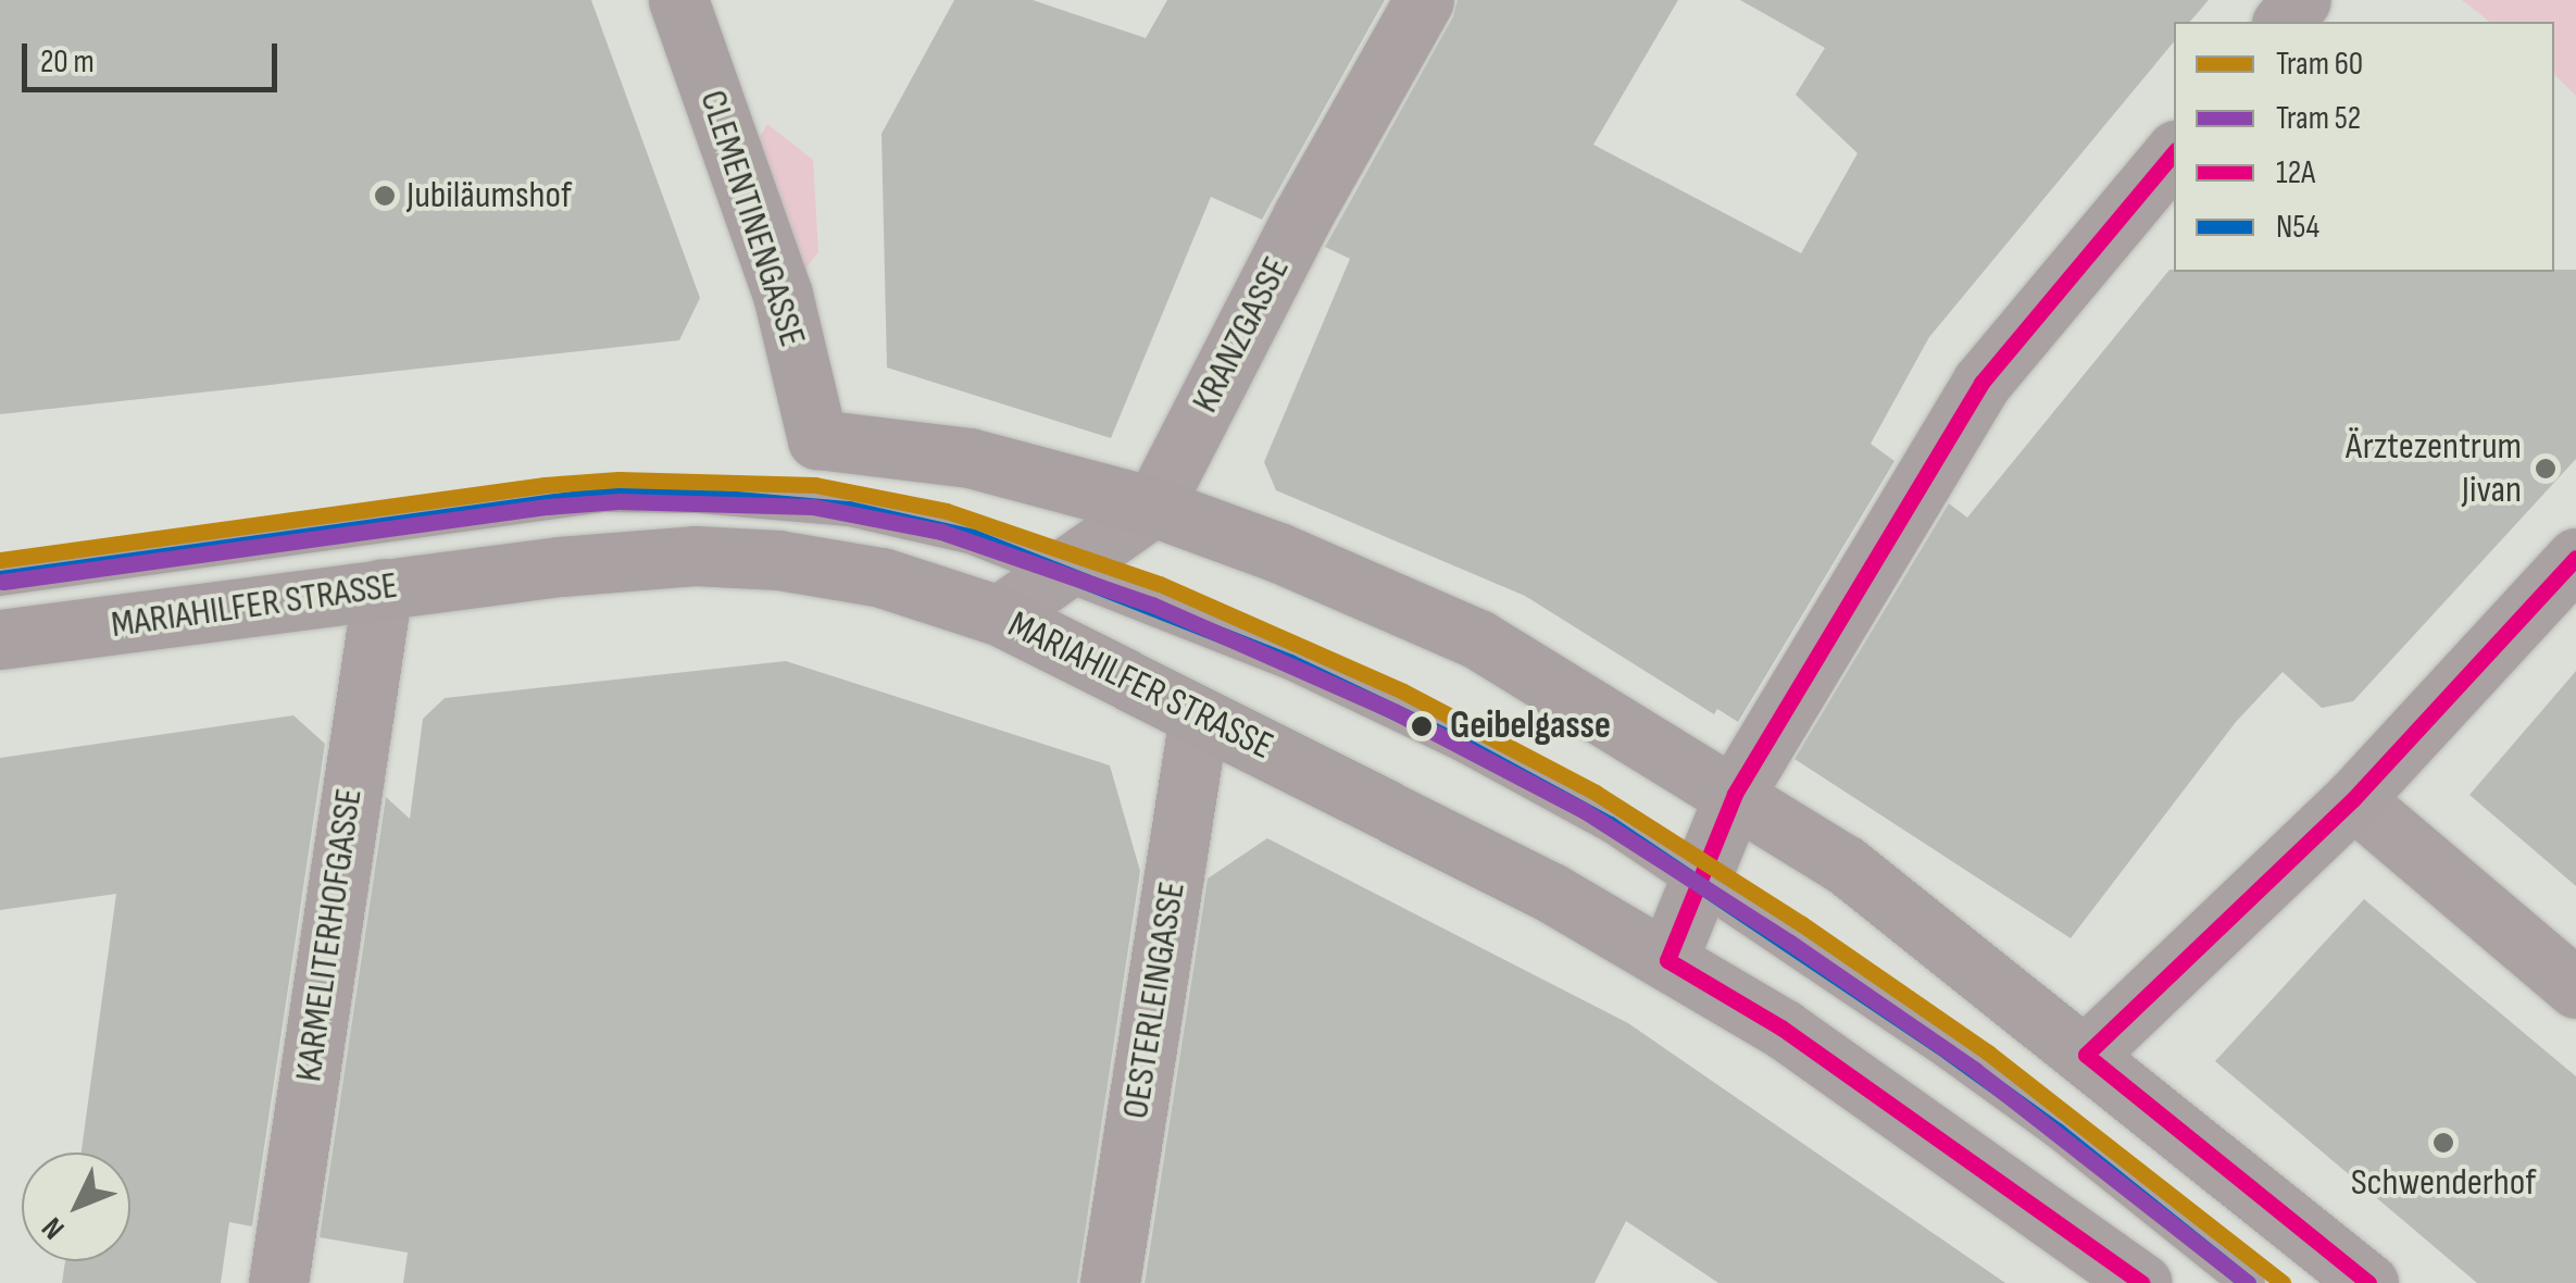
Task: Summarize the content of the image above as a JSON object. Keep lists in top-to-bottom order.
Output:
{
  "streets": {
    "street": [
      "CLEMENTINENGASSE",
      "KRANZGASSE",
      "MARIAHILFER STRASSE",
      "KARMELITERHOFGASSE",
      "OESTERLEINGASSE"
    ]
  },
  "crossings": [
    ["CLEMENTINENGASSE", "KRANZGASSE"],
    ["KRANZGASSE", "MARIAHILFER STRASSE"],
    ["MARIAHILFER STRASSE", "KARMELITERHOFGASSE"],
    ["MARIAHILFER STRASSE", "OESTERLEINGASSE"]
  ],
  "places": [
    "Jubiläumshof",
    "Ärztezentrum Jivan",
    "Geibelgasse",
    "Schwenderhof"
  ],
  "lines": [
    "transit line 12A",
    "tram line 60",
    "transit line N54",
    "tram line 52"
  ],
  "legend": [
    "Tram 60",
    "Tram 52",
    "12A",
    "N54"
  ],
  "scale_bar": "20 m",
  "north": "bottom left"
}
